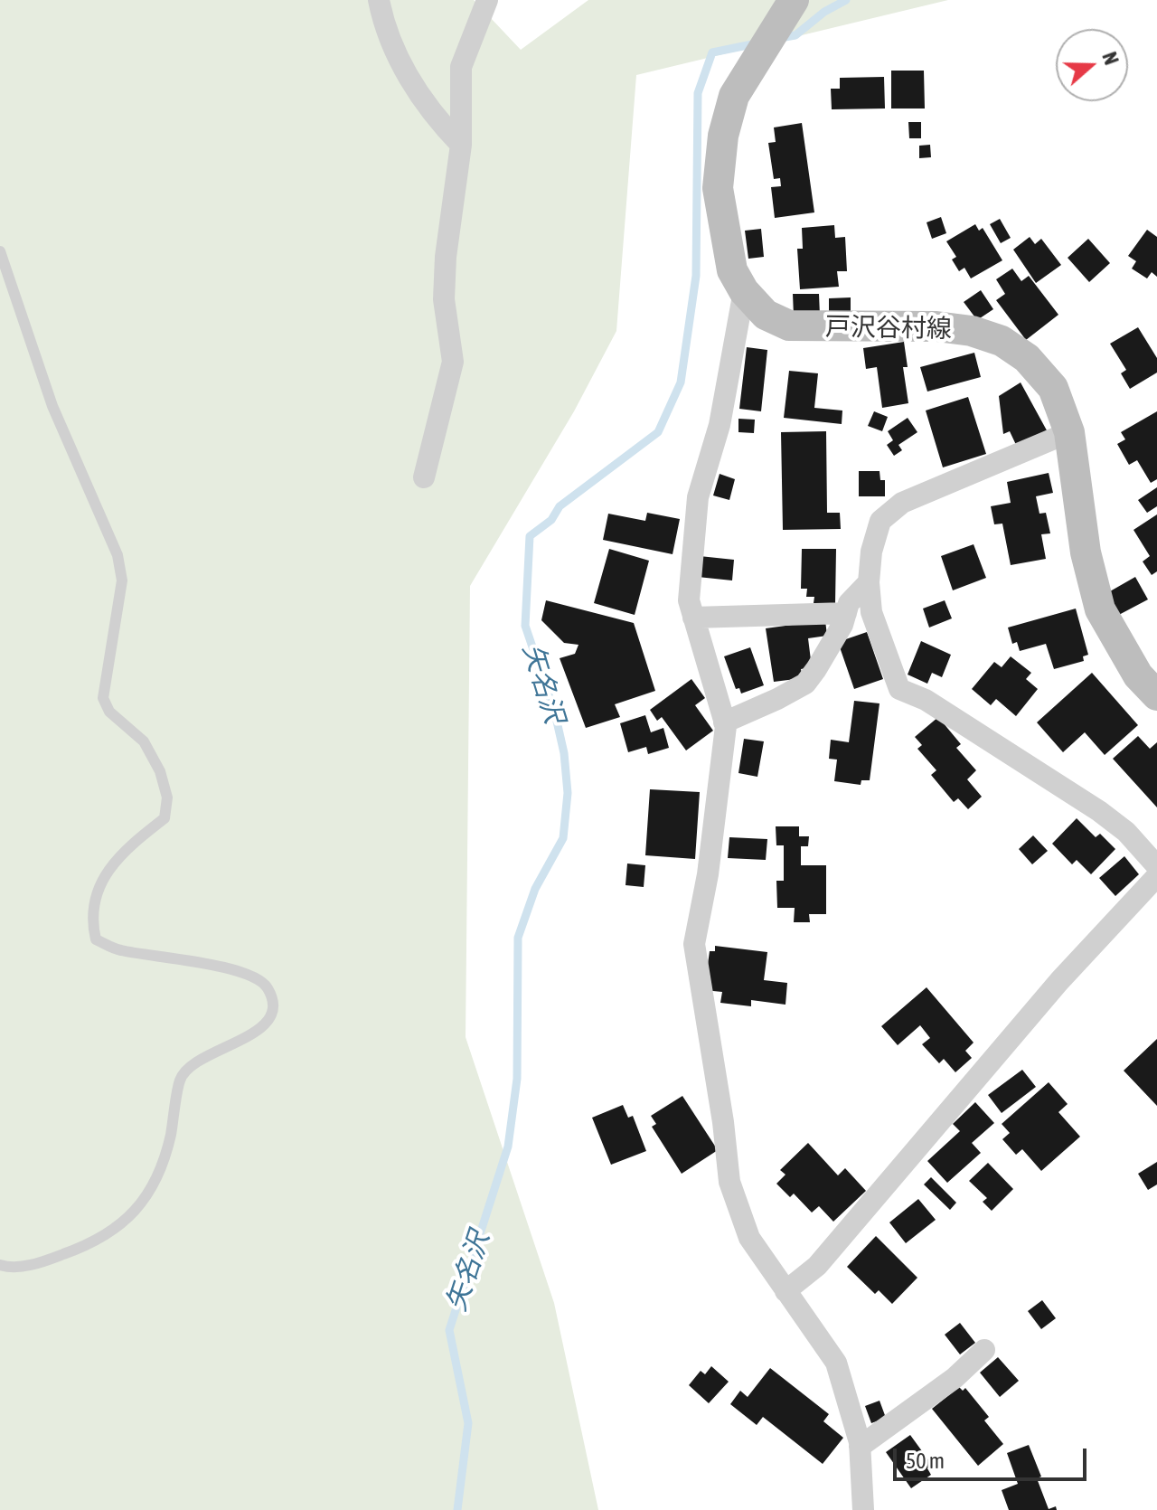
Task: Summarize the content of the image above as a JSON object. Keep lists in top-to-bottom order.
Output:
{
  "streets": {
    "main road": ["戸沢谷村線"]
  },
  "water": ["矢名沢"],
  "scale_bar": "50 m",
  "north": "right"
}
